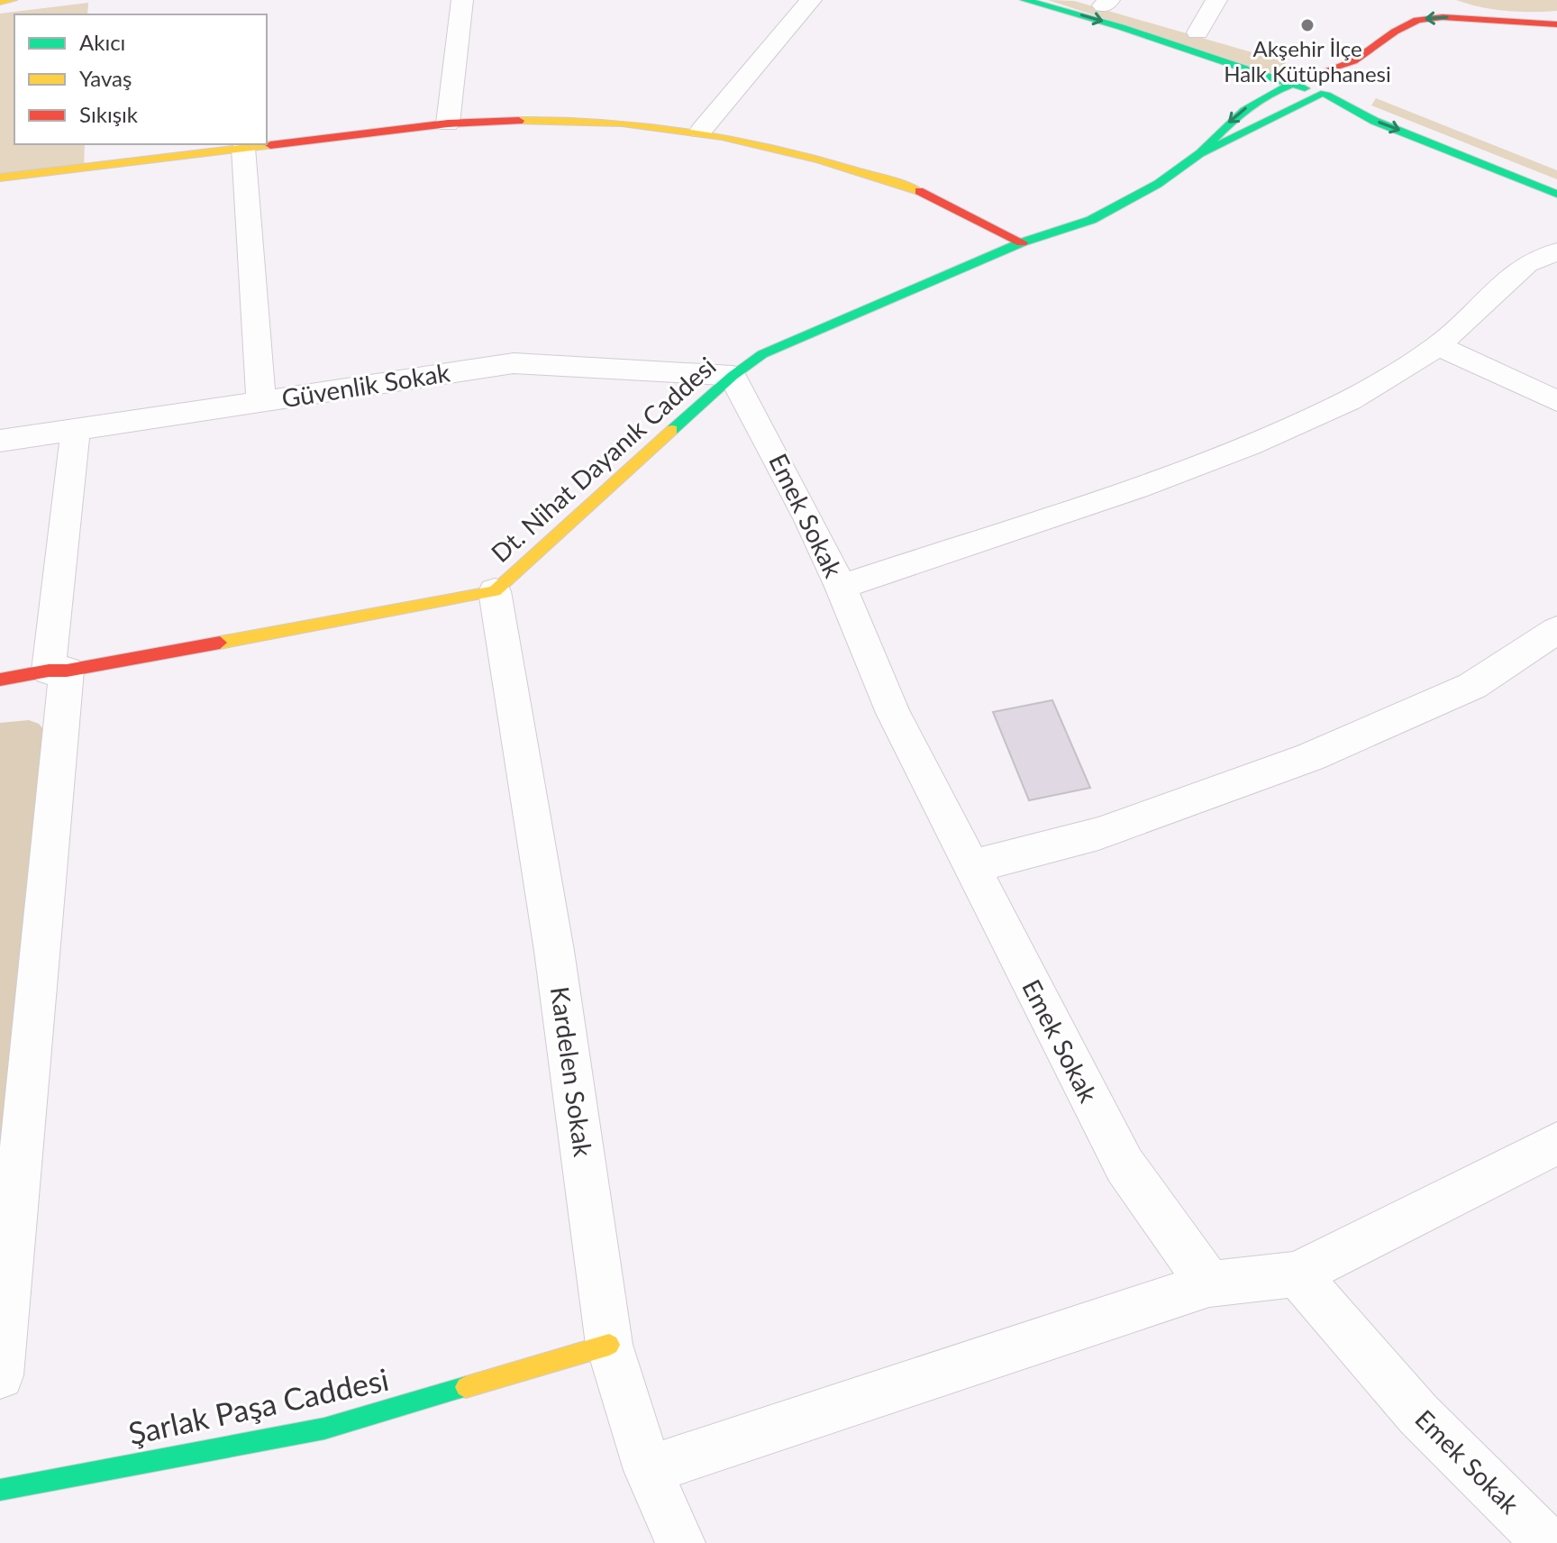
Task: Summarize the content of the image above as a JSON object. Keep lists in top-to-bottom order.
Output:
{
  "streets": {
    "street": [
      "Güvenlik Sokak",
      "Dt. Nihat Dayanık Caddesi",
      "Emek Sokak",
      "Kardelen Sokak",
      "Şarlak Paşa Caddesi"
    ]
  },
  "crossings": [
    ["Güvenlik Sokak", "Dt. Nihat Dayanık Caddesi"],
    ["Güvenlik Sokak", "Emek Sokak"],
    ["Dt. Nihat Dayanık Caddesi", "Emek Sokak"],
    ["Dt. Nihat Dayanık Caddesi", "Kardelen Sokak"],
    ["Kardelen Sokak", "Şarlak Paşa Caddesi"]
  ],
  "places": ["Akşehir İlçe Halk Kütüphanesi"],
  "legend": ["Akıcı", "Yavaş", "Sıkışık"]
}
